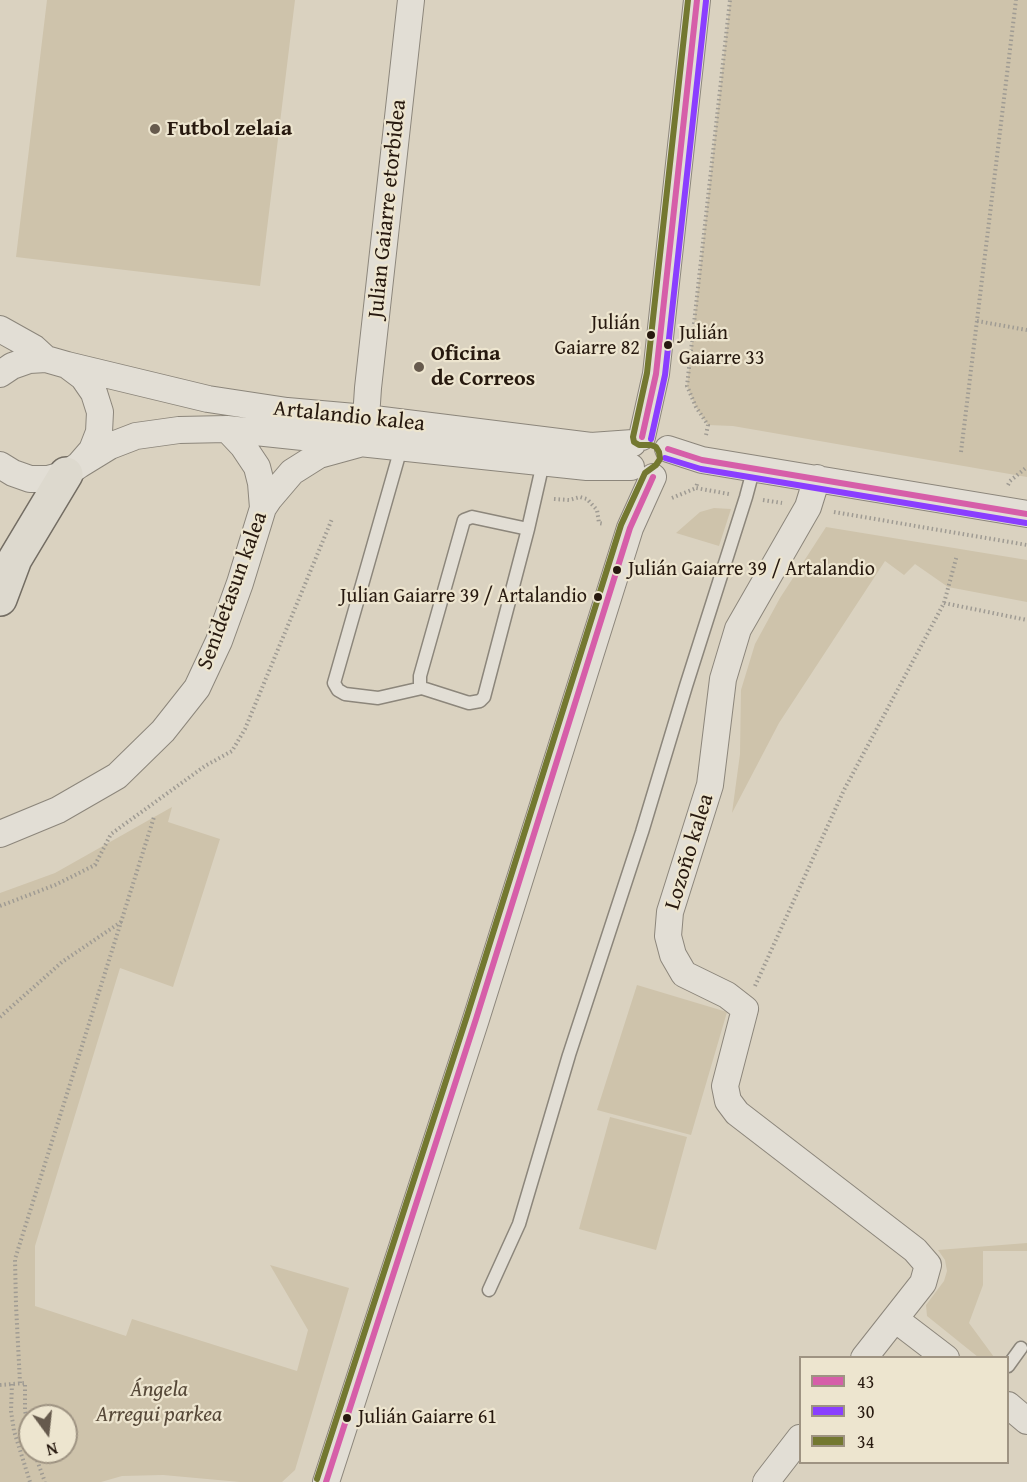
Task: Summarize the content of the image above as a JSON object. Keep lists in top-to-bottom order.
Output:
{
  "streets": {
    "street": [
      "Julian Gaiarre etorbidea",
      "Artalandio kalea",
      "Senidetasun kalea",
      "Lozoño kalea"
    ]
  },
  "crossings": [
    ["Julian Gaiarre etorbidea", "Artalandio kalea"],
    ["Artalandio kalea", "Senidetasun kalea"],
    ["Artalandio kalea", "Lozoño kalea"]
  ],
  "parks": ["Ángela Arregui parkea"],
  "places": [
    "Futbol zelaia",
    "Julián Gaiarre 82",
    "Julián Gaiarre 33",
    "Oficina de Correos",
    "Julián Gaiarre 39 / Artalandio",
    "Julian Gaiarre 39 / Artalandio",
    "Julián Gaiarre 61"
  ],
  "lines": ["transit line 43", "transit line 34", "transit line 30"],
  "legend": ["43", "30", "34"],
  "north": "bottom"
}
